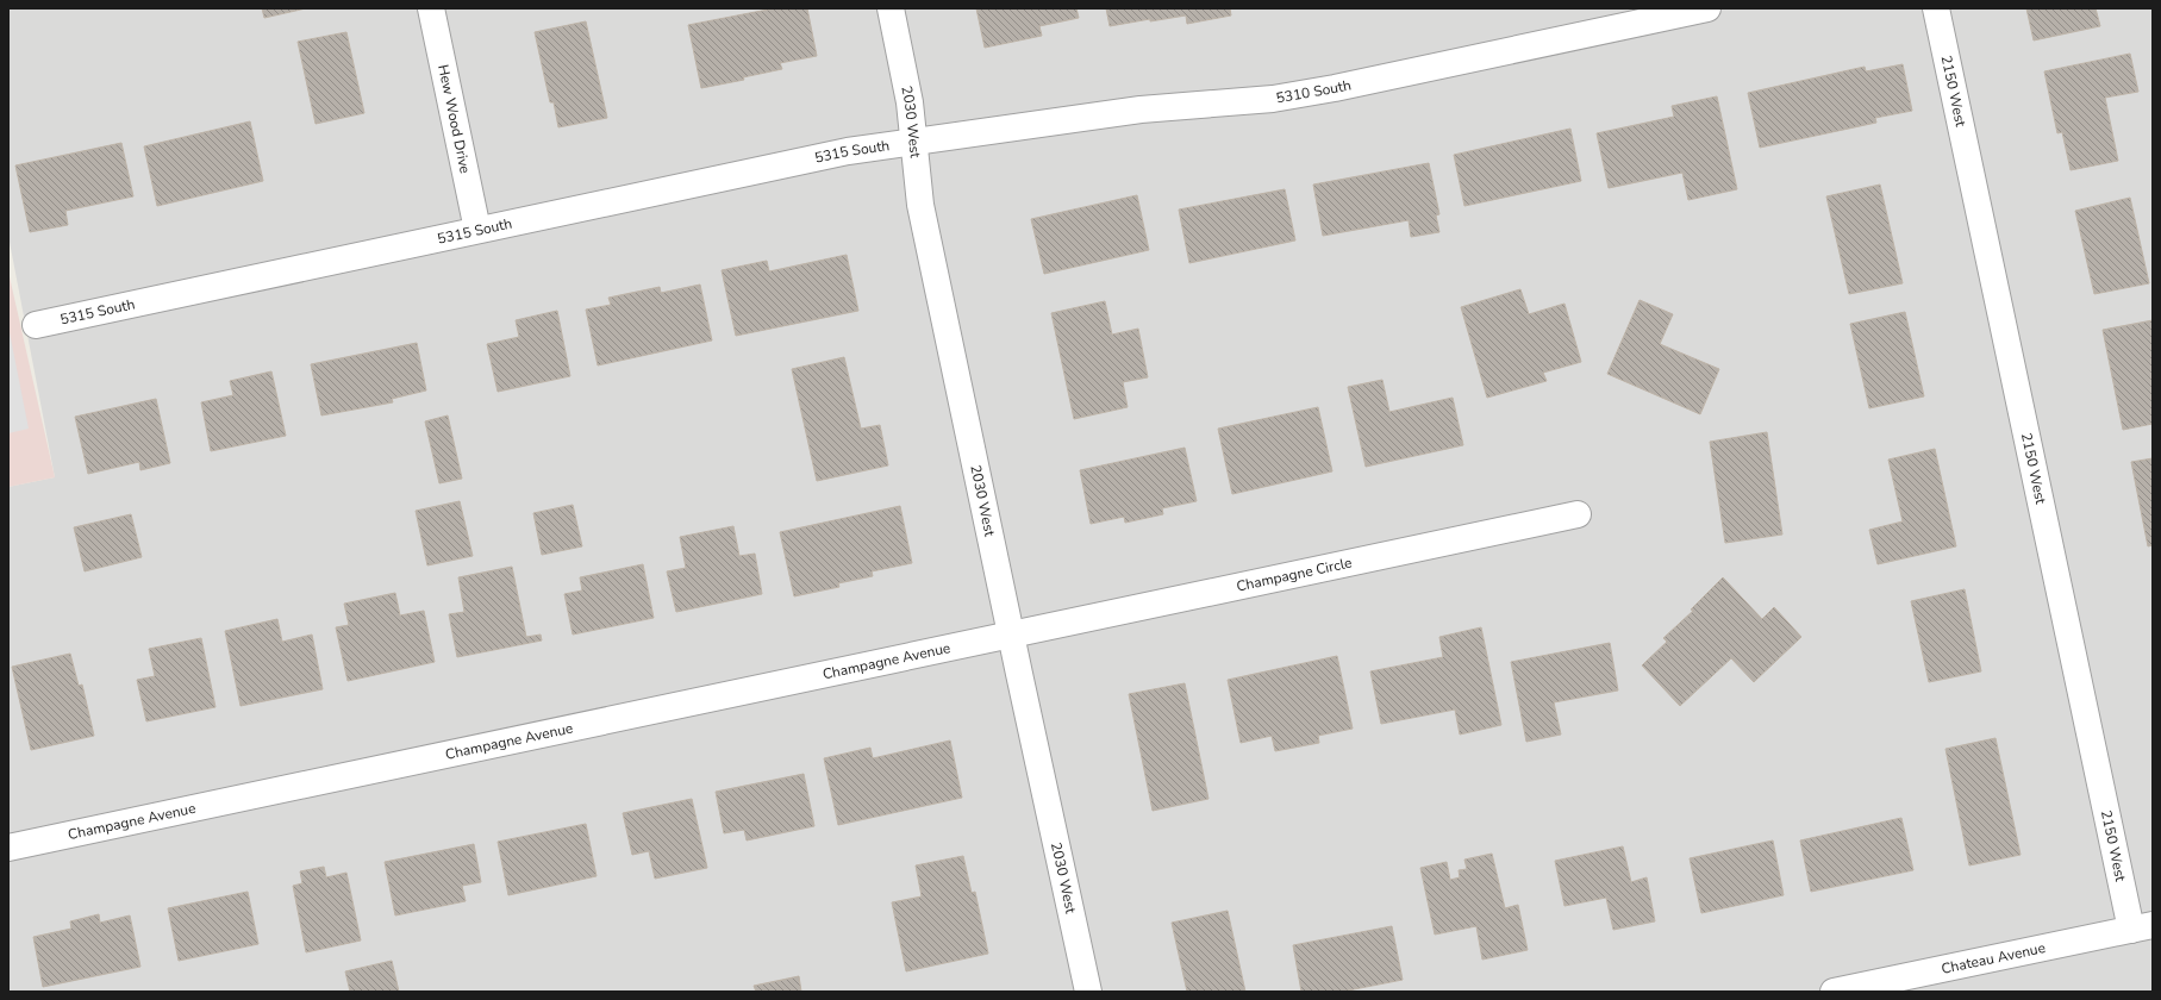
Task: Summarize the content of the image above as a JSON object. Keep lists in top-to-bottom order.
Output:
{
  "streets": {
    "street": [
      "5310 South",
      "2150 West",
      "Hew Wood Drive",
      "2030 West",
      "5315 South",
      "Champagne Circle",
      "Champagne Avenue",
      "Chateau Avenue"
    ]
  },
  "crossings": [
    ["5310 South", "2030 West"],
    ["5310 South", "5315 South"],
    ["2150 West", "Chateau Avenue"],
    ["Hew Wood Drive", "5315 South"],
    ["2030 West", "5315 South"],
    ["2030 West", "Champagne Circle"],
    ["2030 West", "Champagne Avenue"],
    ["Champagne Circle", "Champagne Avenue"]
  ]
}
